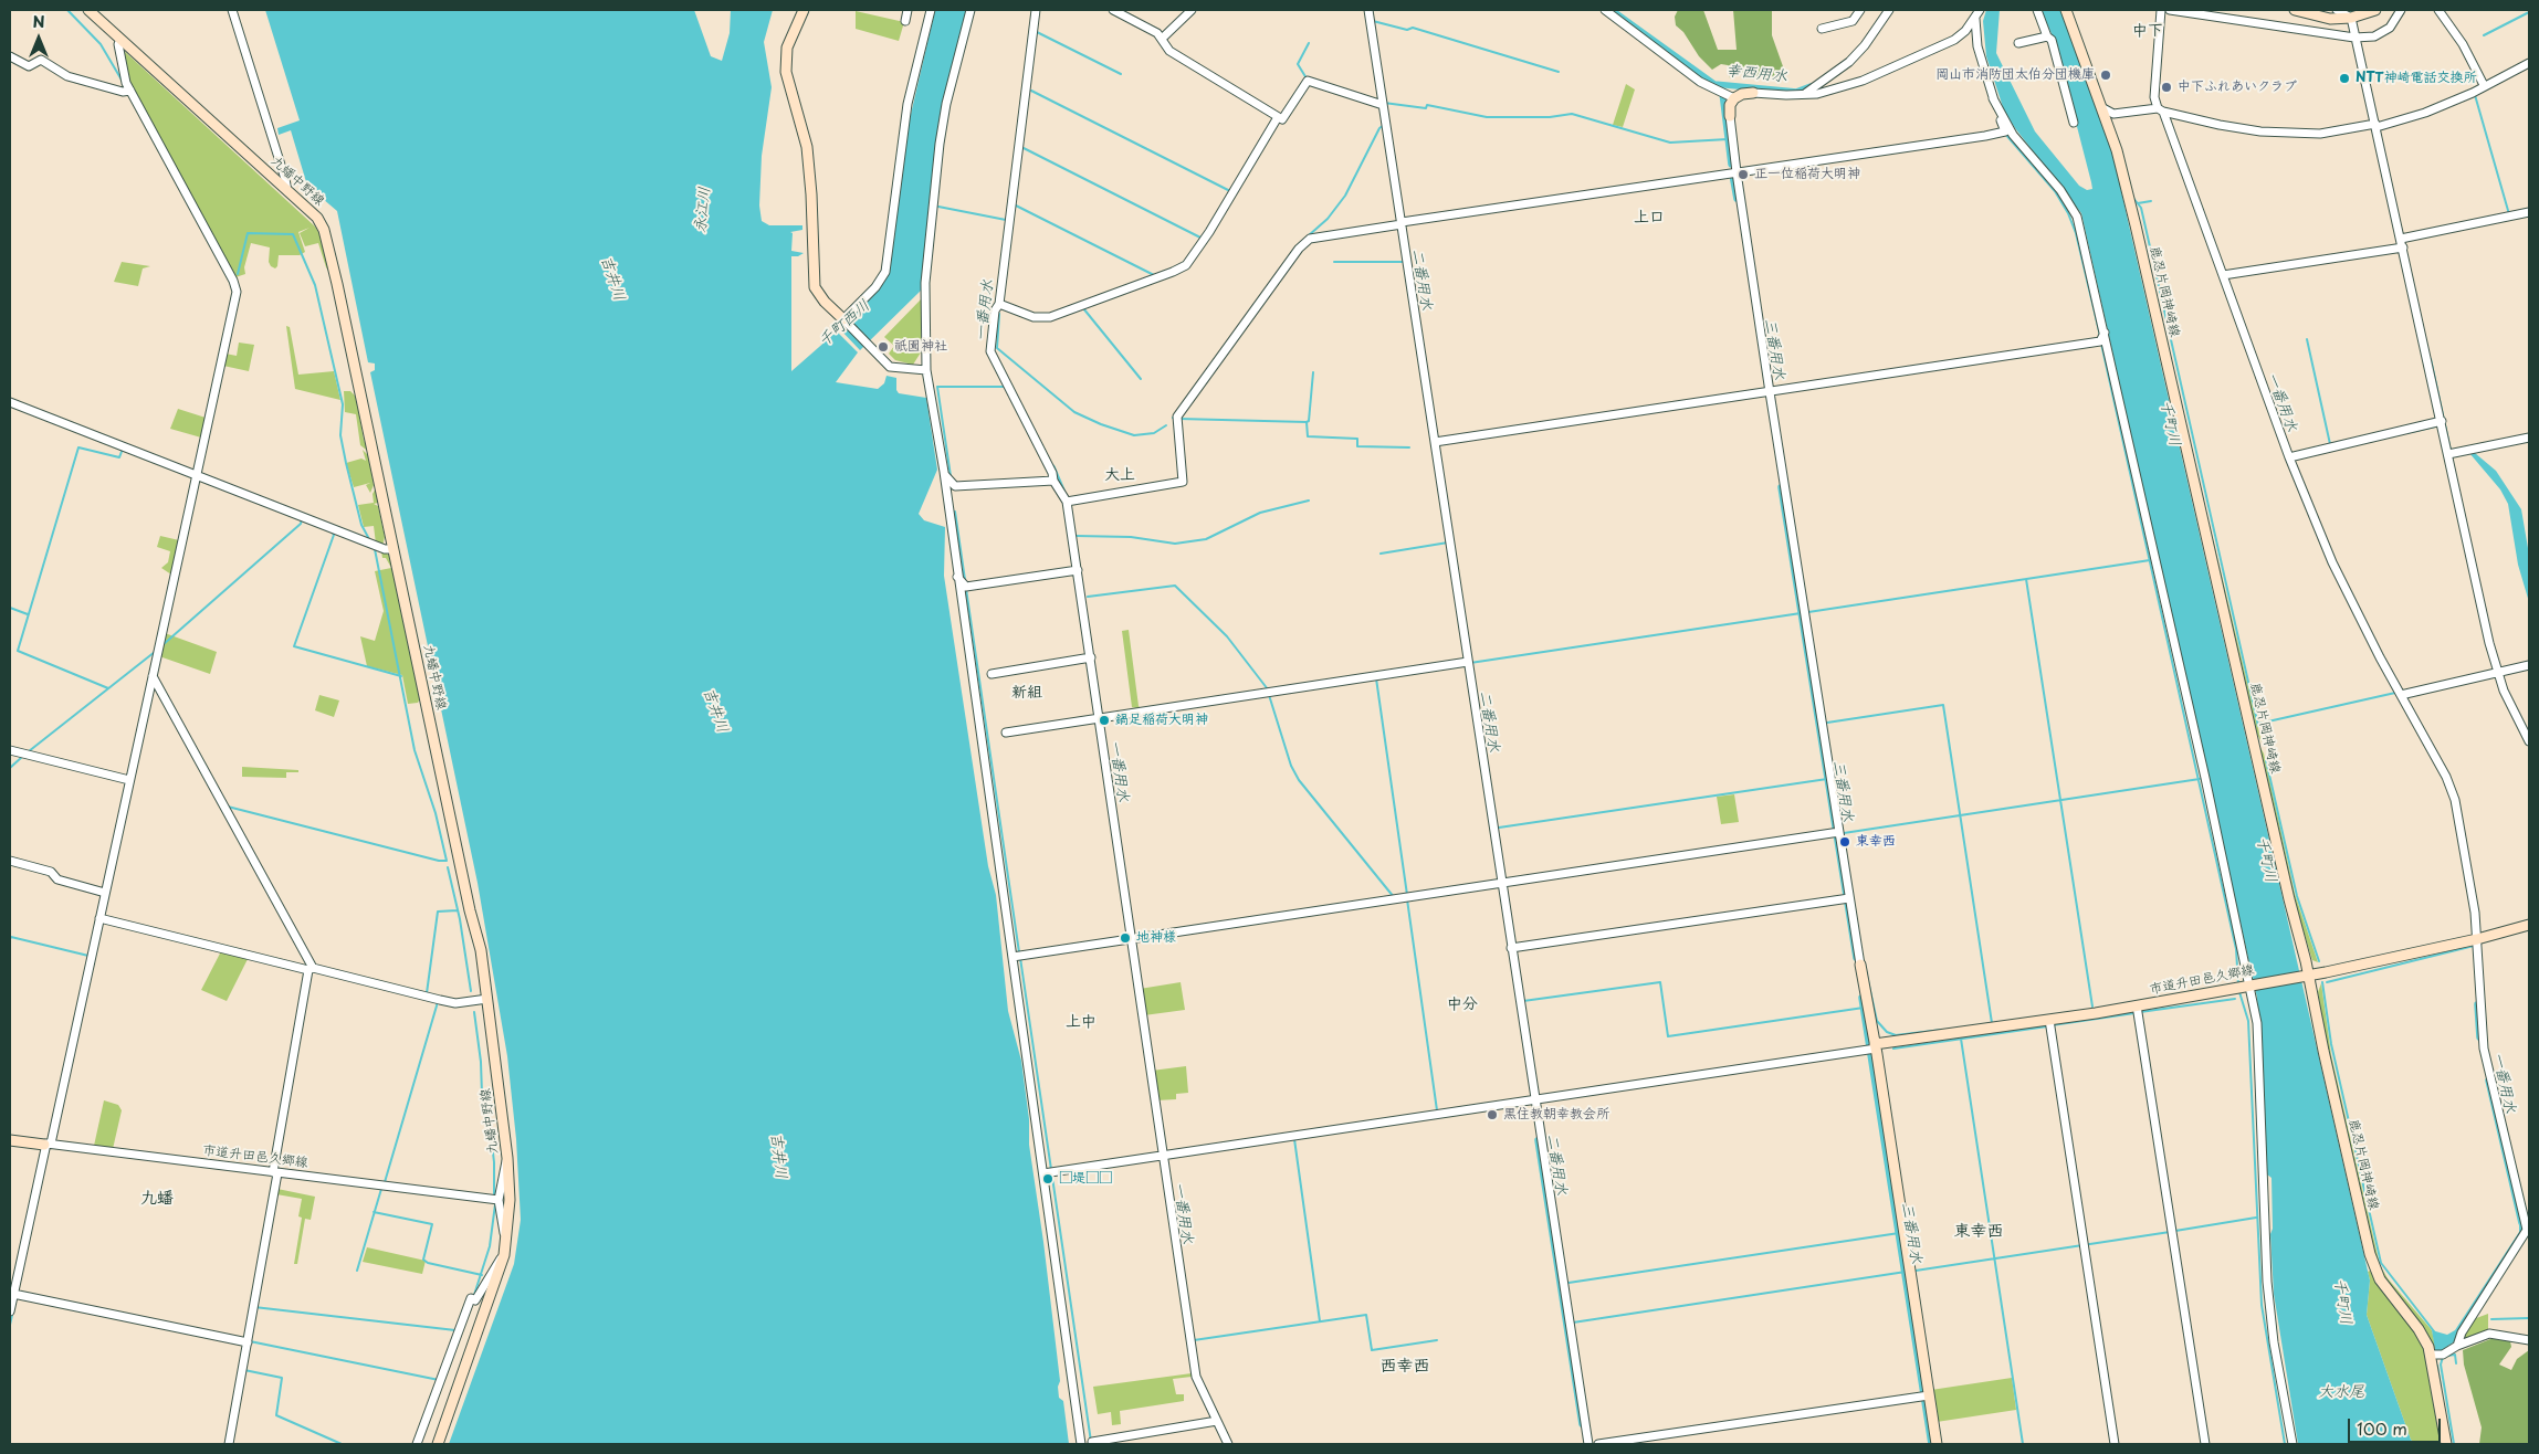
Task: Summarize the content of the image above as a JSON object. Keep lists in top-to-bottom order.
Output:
{
  "streets": {
    "main road": ["九蟠中野線", "鹿忍片岡神崎線", "市道升田邑久郷線"]
  },
  "crossings": [
    ["鹿忍片岡神崎線", "市道升田邑久郷線"]
  ],
  "districts": [
    "中下",
    "上口",
    "大上",
    "新組",
    "中分",
    "上中",
    "九蟠",
    "東幸西",
    "西幸西"
  ],
  "water": [
    "幸西用水",
    "永江川",
    "吉井川",
    "二番用水",
    "一番用水",
    "千町西川",
    "三番用水",
    "千町川",
    "大水尾"
  ],
  "places": [
    "岡山市消防団太伯分団機庫",
    "NTT神崎電話交換所",
    "中下ふれあいクラブ",
    "正一位稲荷大明神",
    "祇園神社",
    "鍋足稲荷大明神",
    "東幸西",
    "地神様",
    "黒住教朝幸教会所",
    "□堤□□"
  ],
  "scale_bar": "100 m",
  "north": "top"
}
